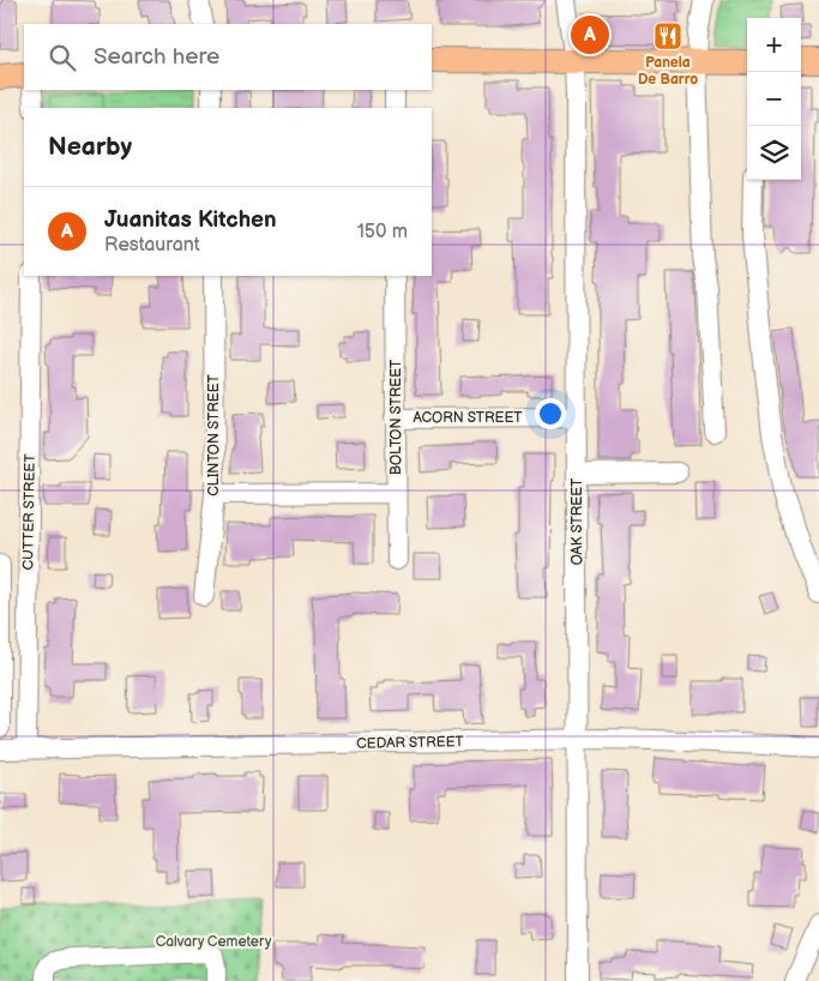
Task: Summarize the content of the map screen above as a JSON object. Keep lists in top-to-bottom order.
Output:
{
  "streets": {
    "street": [
      "BOLTON STREET",
      "ACORN STREET",
      "CLINTON STREET",
      "CUTTER STREET",
      "OAK STREET",
      "CEDAR STREET"
    ]
  },
  "crossings": [
    ["BOLTON STREET", "ACORN STREET"],
    ["ACORN STREET", "OAK STREET"],
    ["CUTTER STREET", "CEDAR STREET"],
    ["OAK STREET", "CEDAR STREET"]
  ],
  "parks": ["Calvary Cemetery"],
  "places": {
    "restaurant": ["Panela De Barro"]
  },
  "page": {
    "pins": "A",
    "map_buttons": ["+", "−"],
    "search": "Search here",
    "heading": "Nearby",
    "list": [
      {
        "mark": "A",
        "name": "Juanitas Kitchen",
        "note": "Restaurant",
        "value": "150 m"
      }
    ]
  }
}
